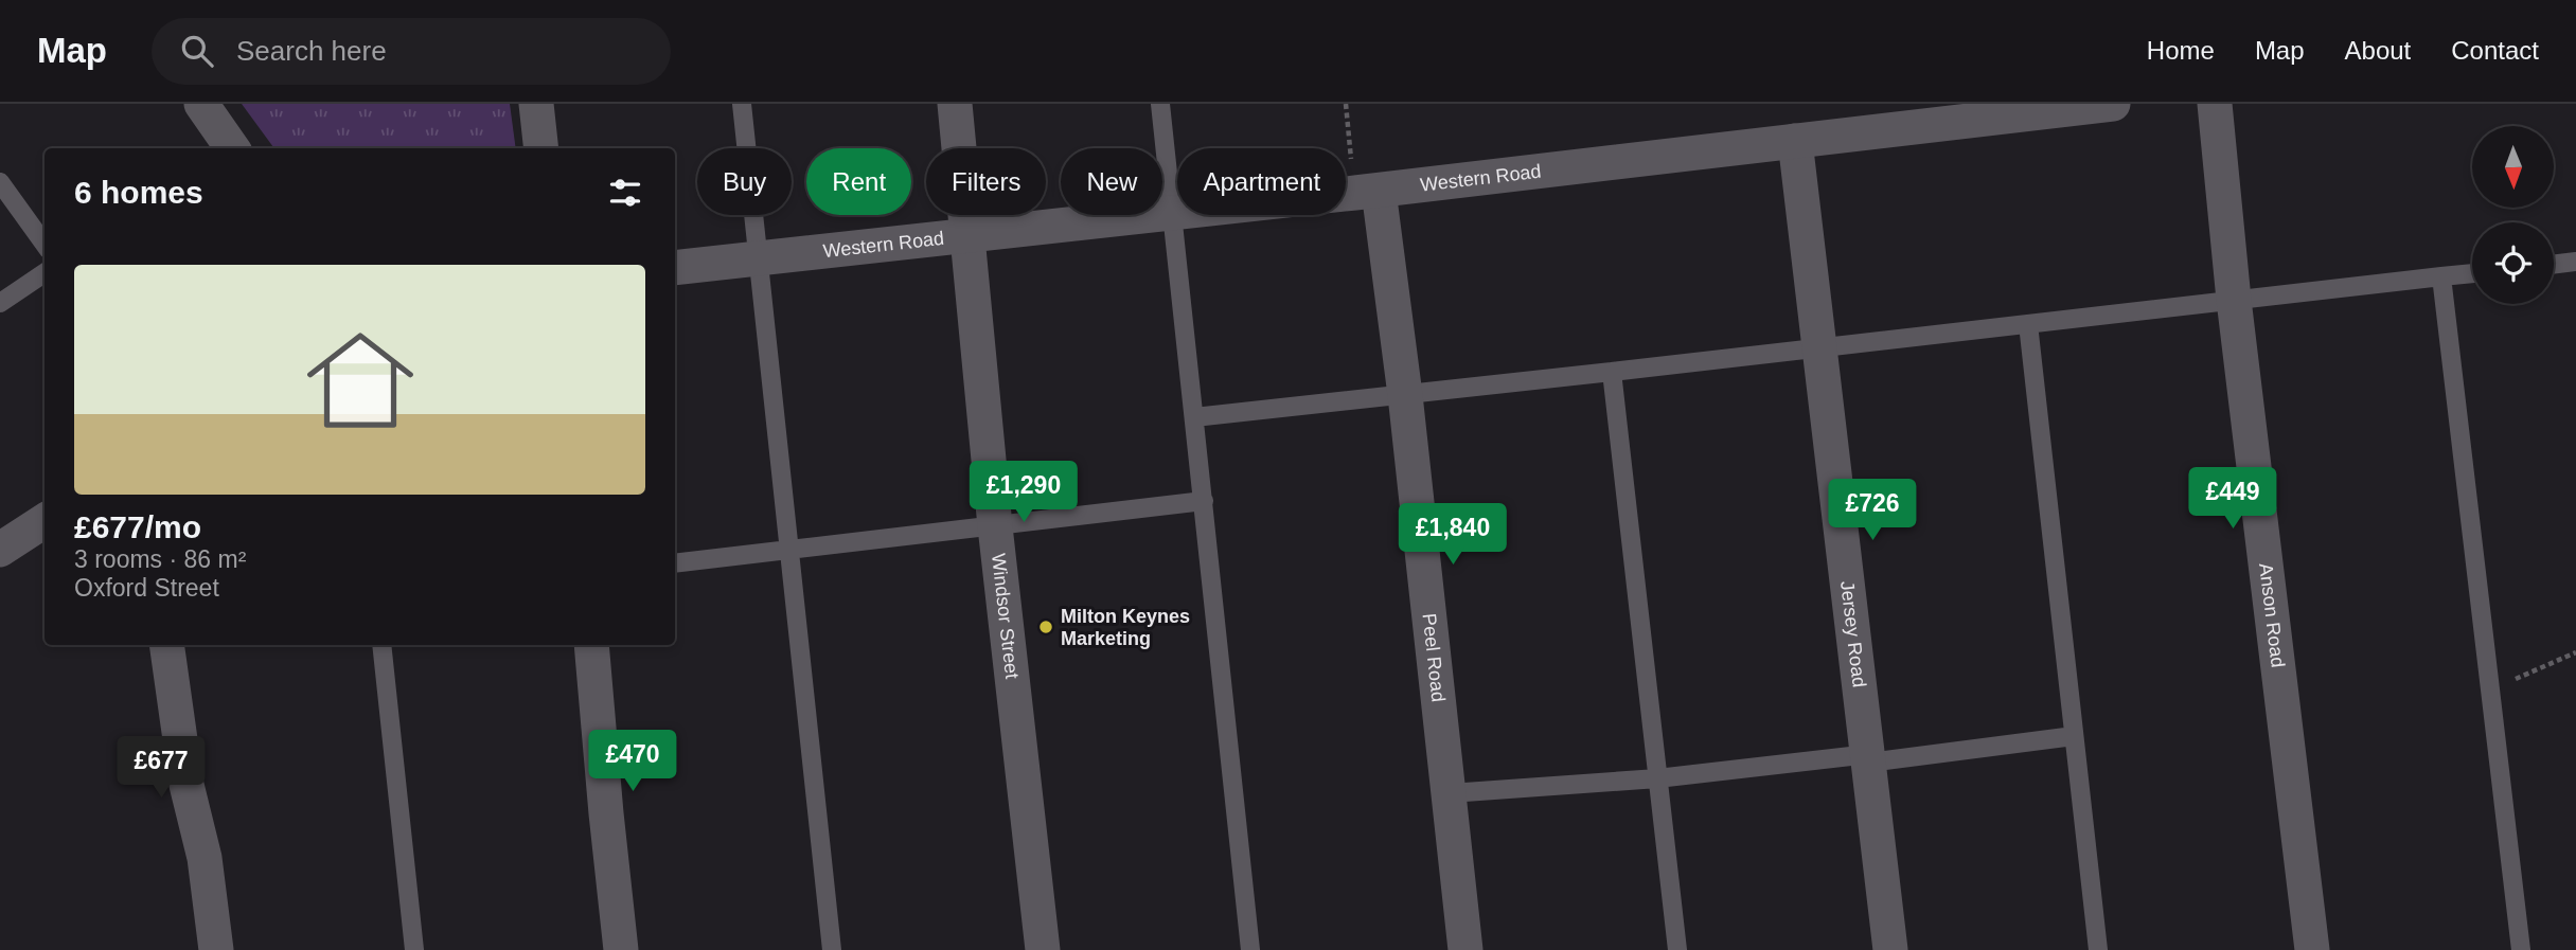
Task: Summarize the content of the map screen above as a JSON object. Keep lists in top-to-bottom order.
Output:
{
  "streets": {
    "street": [
      "Western Road",
      "Windsor Street",
      "Anson Road",
      "Jersey Road",
      "Peel Road"
    ]
  },
  "crossings": [
    ["Western Road", "Windsor Street"],
    ["Western Road", "Jersey Road"],
    ["Western Road", "Peel Road"]
  ],
  "places": ["Milton Keynes Marketing"],
  "north": "bottom",
  "page": {
    "header": "Map",
    "search": "Search here",
    "nav": [
      "Home",
      "Map",
      "About",
      "Contact"
    ],
    "chip": [
      "Buy",
      "Rent",
      "Filters",
      "New",
      "Apartment"
    ],
    "heading": "6 homes",
    "list": [
      {
        "name": "£677/mo",
        "note": "3 rooms · 86 m² · Oxford Street"
      }
    ],
    "price": [
      "£1,290",
      "£449",
      "£726",
      "£1,840",
      "£470",
      "£677"
    ]
  }
}
